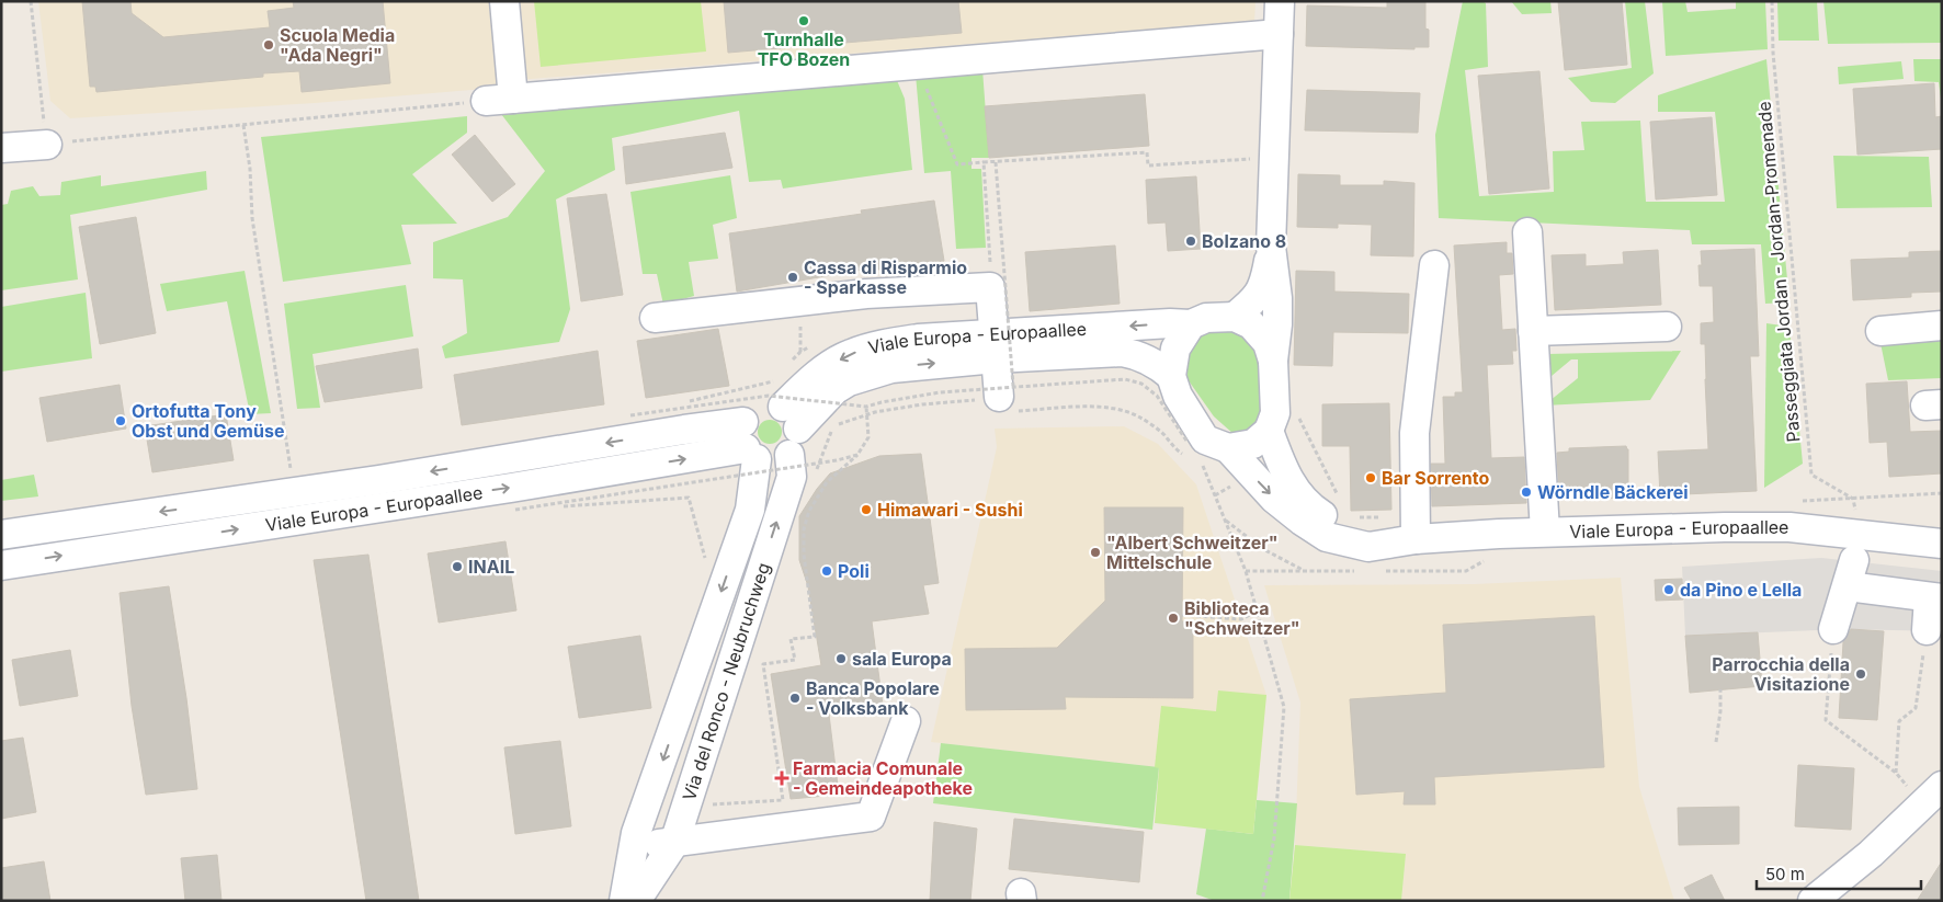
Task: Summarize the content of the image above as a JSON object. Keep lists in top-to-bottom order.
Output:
{
  "streets": {
    "street": ["Viale Europa - Europaallee", "Via del Ronco - Neubruchweg"],
    "path": ["Passeggiata Jordan - Jordan-Promenade"]
  },
  "crossings": [
    ["Viale Europa - Europaallee", "Via del Ronco - Neubruchweg"]
  ],
  "places": {
    "other": [
      "Turnhalle TFO Bozen",
      "Scuola Media \"Ada Negri\"",
      "Bolzano 8",
      "Cassa di Risparmio - Sparkasse",
      "Ortofutta Tony Obst und Gemüse",
      "Bar Sorrento",
      "Wörndle Bäckerei",
      "Himawari - Sushi",
      "\"Albert Schweitzer\" Mittelschule",
      "INAIL",
      "Poli",
      "da Pino e Lella",
      "Biblioteca \"Schweitzer\"",
      "sala Europa",
      "Parrocchia della Visitazione",
      "Banca Popolare - Volksbank"
    ],
    "health": ["Farmacia Comunale - Gemeindeapotheke"]
  },
  "scale_bar": "50 m"
}
